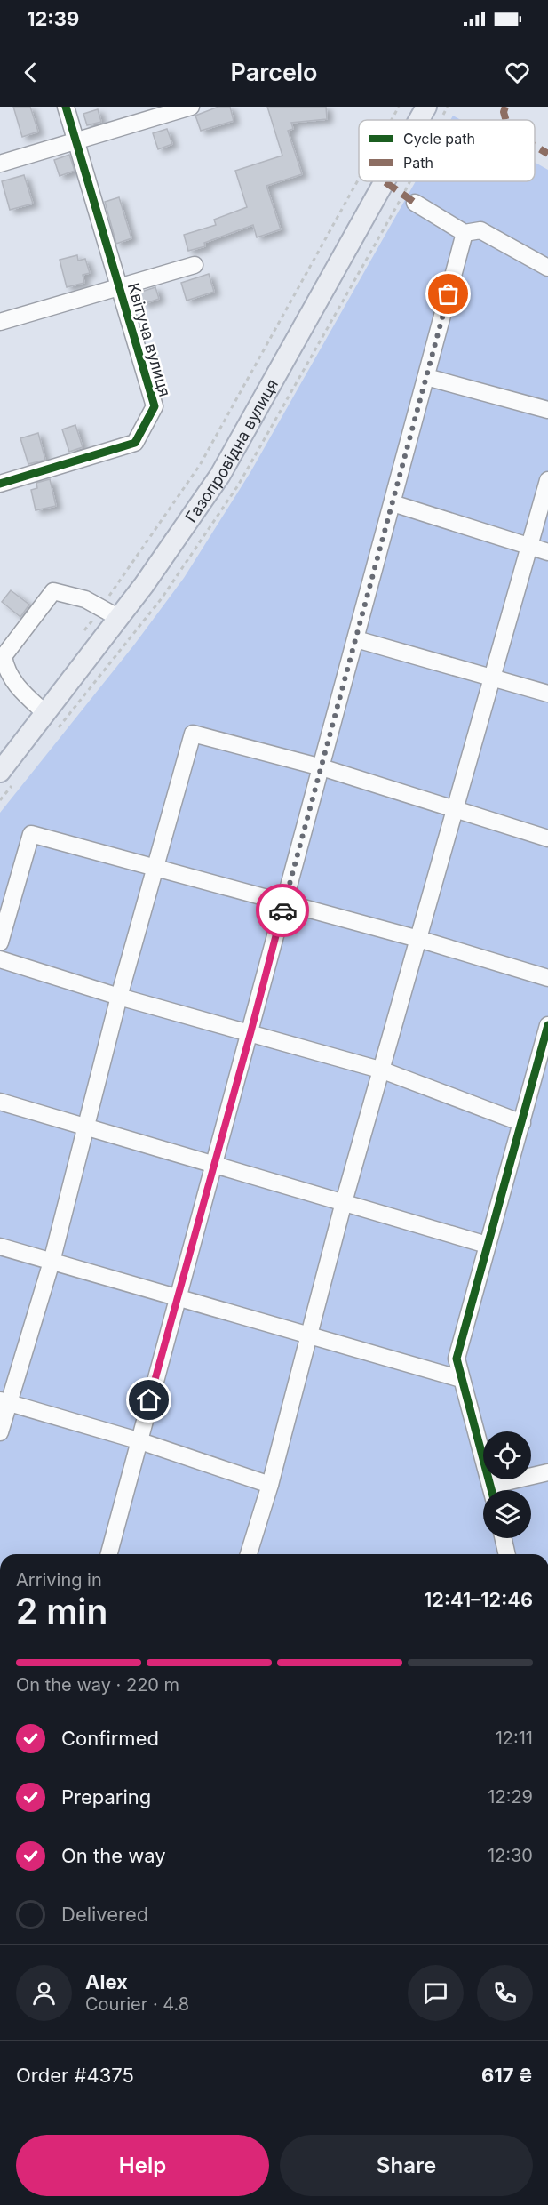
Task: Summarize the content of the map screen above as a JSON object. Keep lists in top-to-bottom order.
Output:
{
  "streets": {
    "main road": ["Газопровідна вулиця"],
    "street": ["Квітуча вулиця"]
  },
  "legend": ["Cycle path", "Path"],
  "page": {
    "status": "12:39",
    "header": "Parcelo",
    "heading": ["2 min", "Arriving in", "12:41–12:46"],
    "panel": [
      "Alex",
      "Courier · 4.8",
      "Order #4375",
      "617 ₴"
    ],
    "bar": "On the way · 220 m",
    "list": [
      ["Confirmed", "12:11"],
      ["Preparing", "12:29"],
      ["On the way", "12:30"],
      "Delivered"
    ],
    "buttons": ["Help", "Share"]
  }
}
